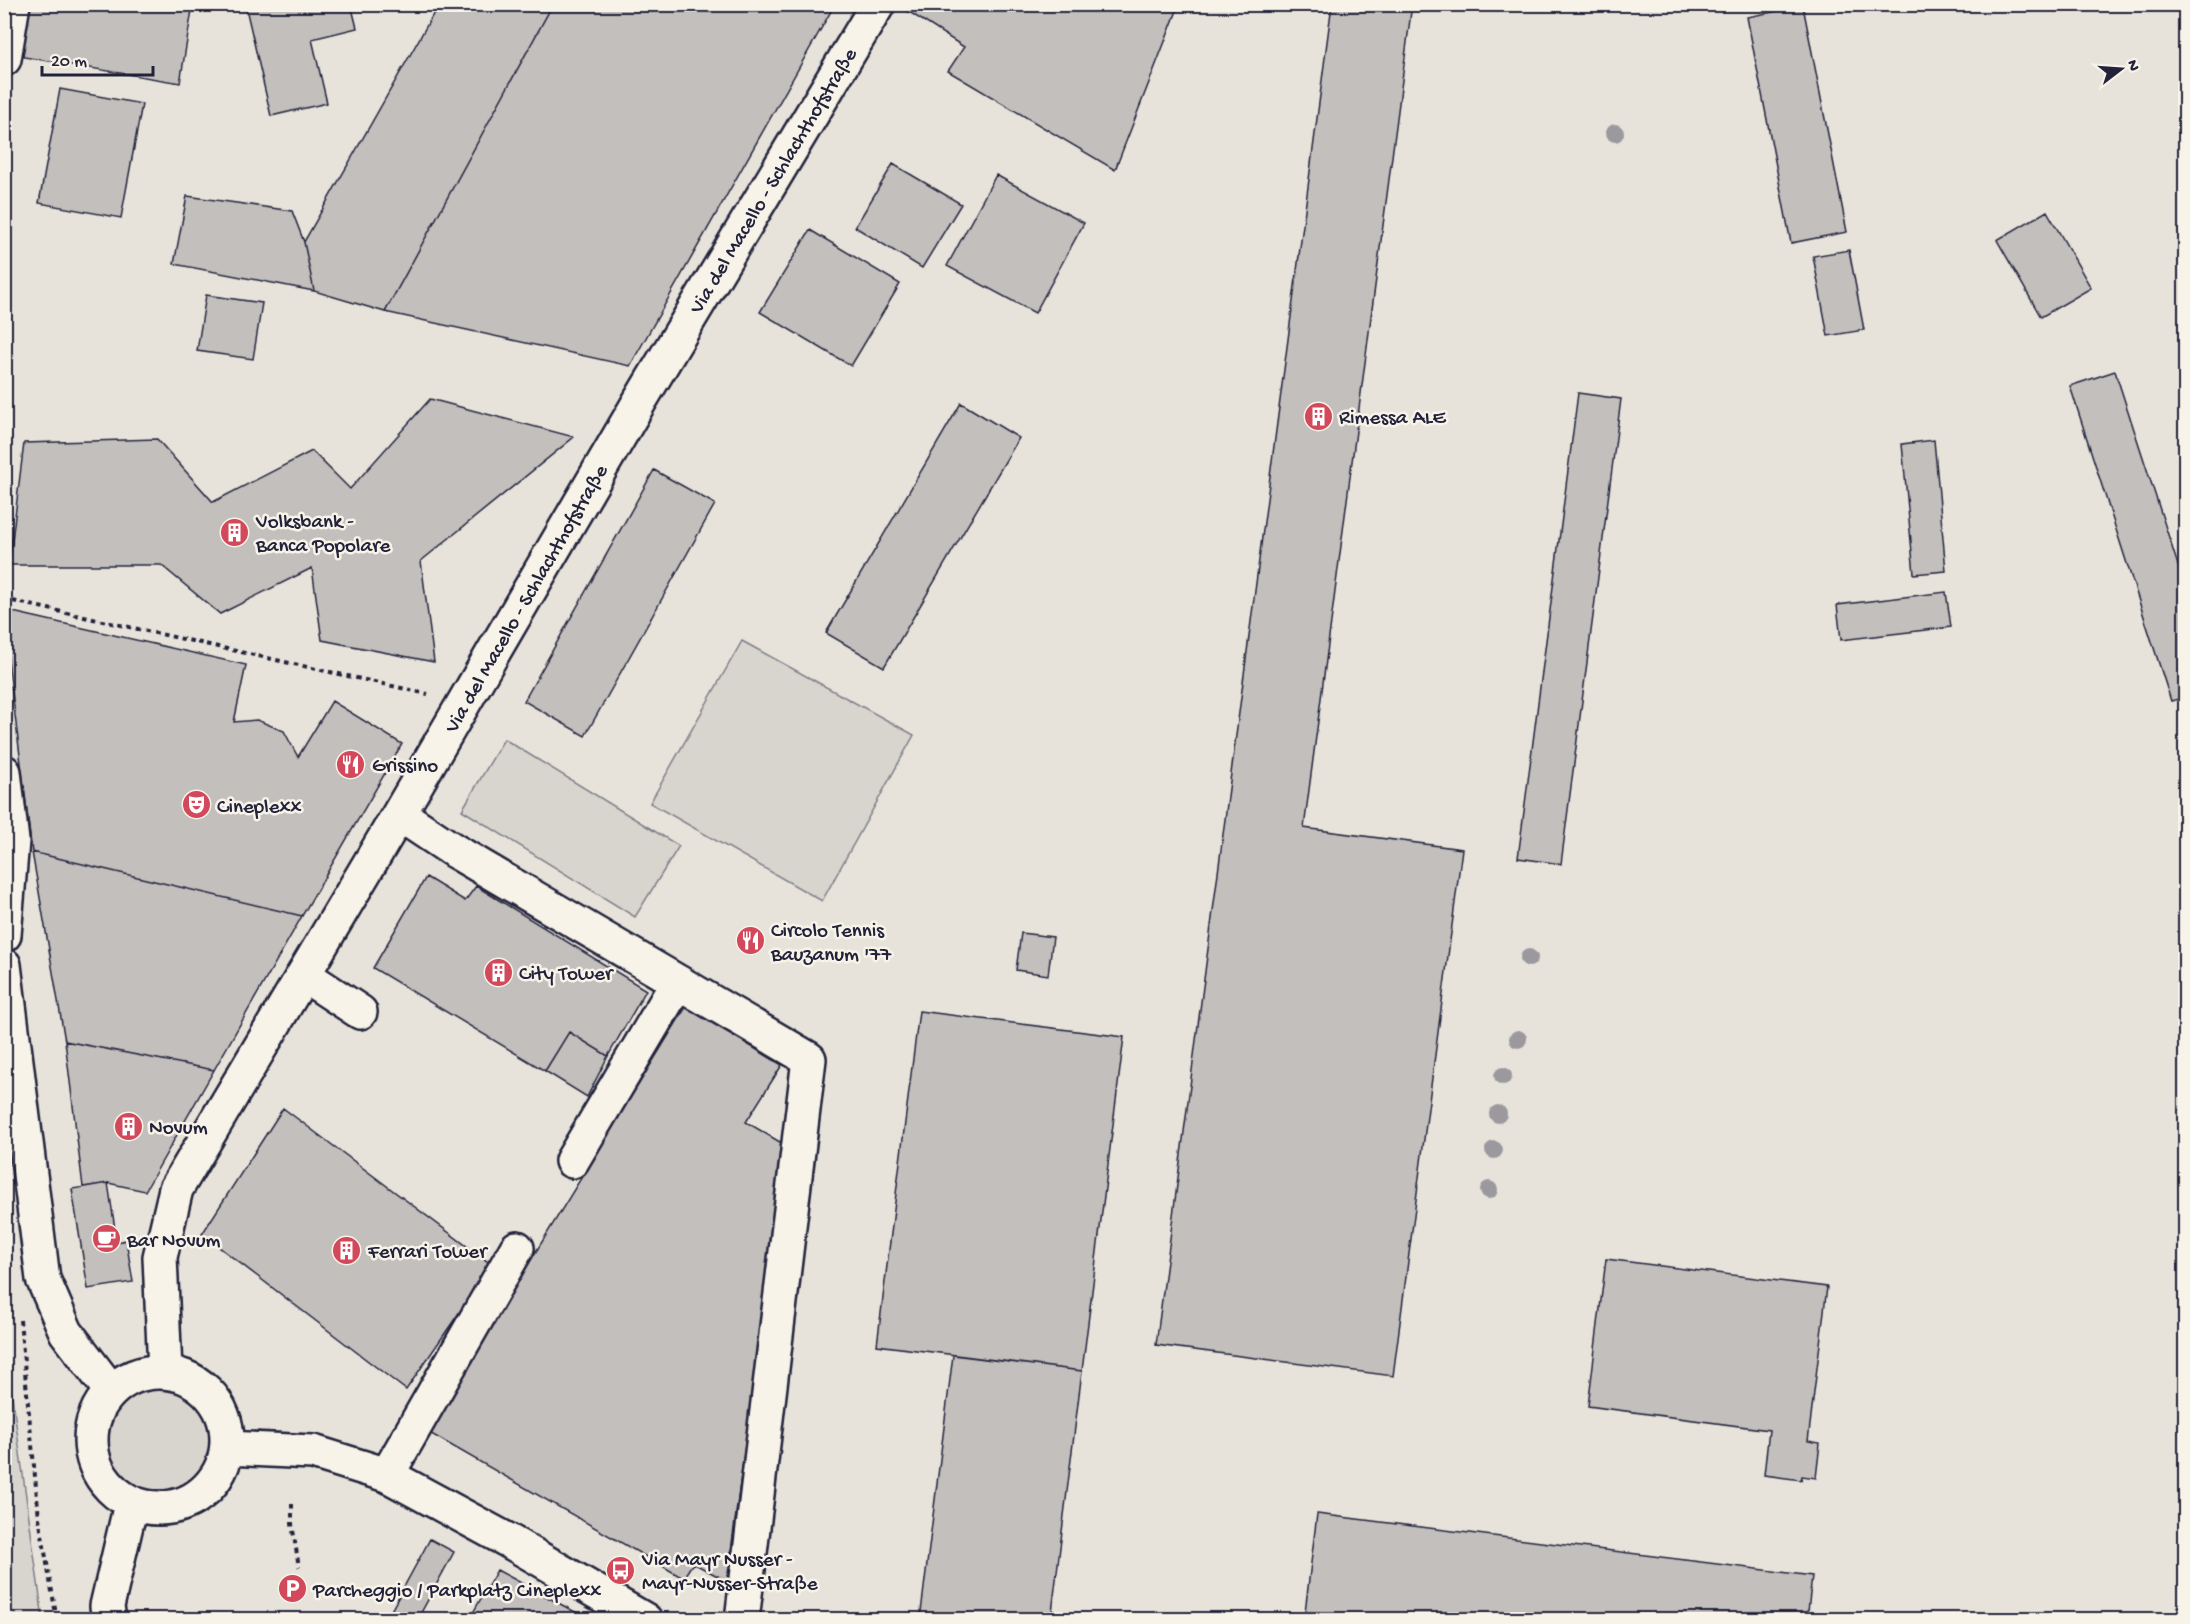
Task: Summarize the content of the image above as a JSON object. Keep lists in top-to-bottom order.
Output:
{
  "streets": {
    "street": ["Via del Macello - Schlachthofstraße"]
  },
  "places": {
    "building": [
      "Rimessa ALE",
      "Volksbank - Banca Popolare",
      "City Tower",
      "Novum",
      "Ferrari Tower"
    ],
    "restaurant": ["Grissino", "Circolo Tennis Bauzanum '77"],
    "theatre": ["Cineplexx"],
    "cafe": ["Bar Novum"],
    "bus stop": ["Via Mayr Nusser - Mayr-Nusser-Straße"],
    "parking": ["Parcheggio / Parkplatz Cineplexx"]
  },
  "scale_bar": "20 m",
  "north": "right"
}
